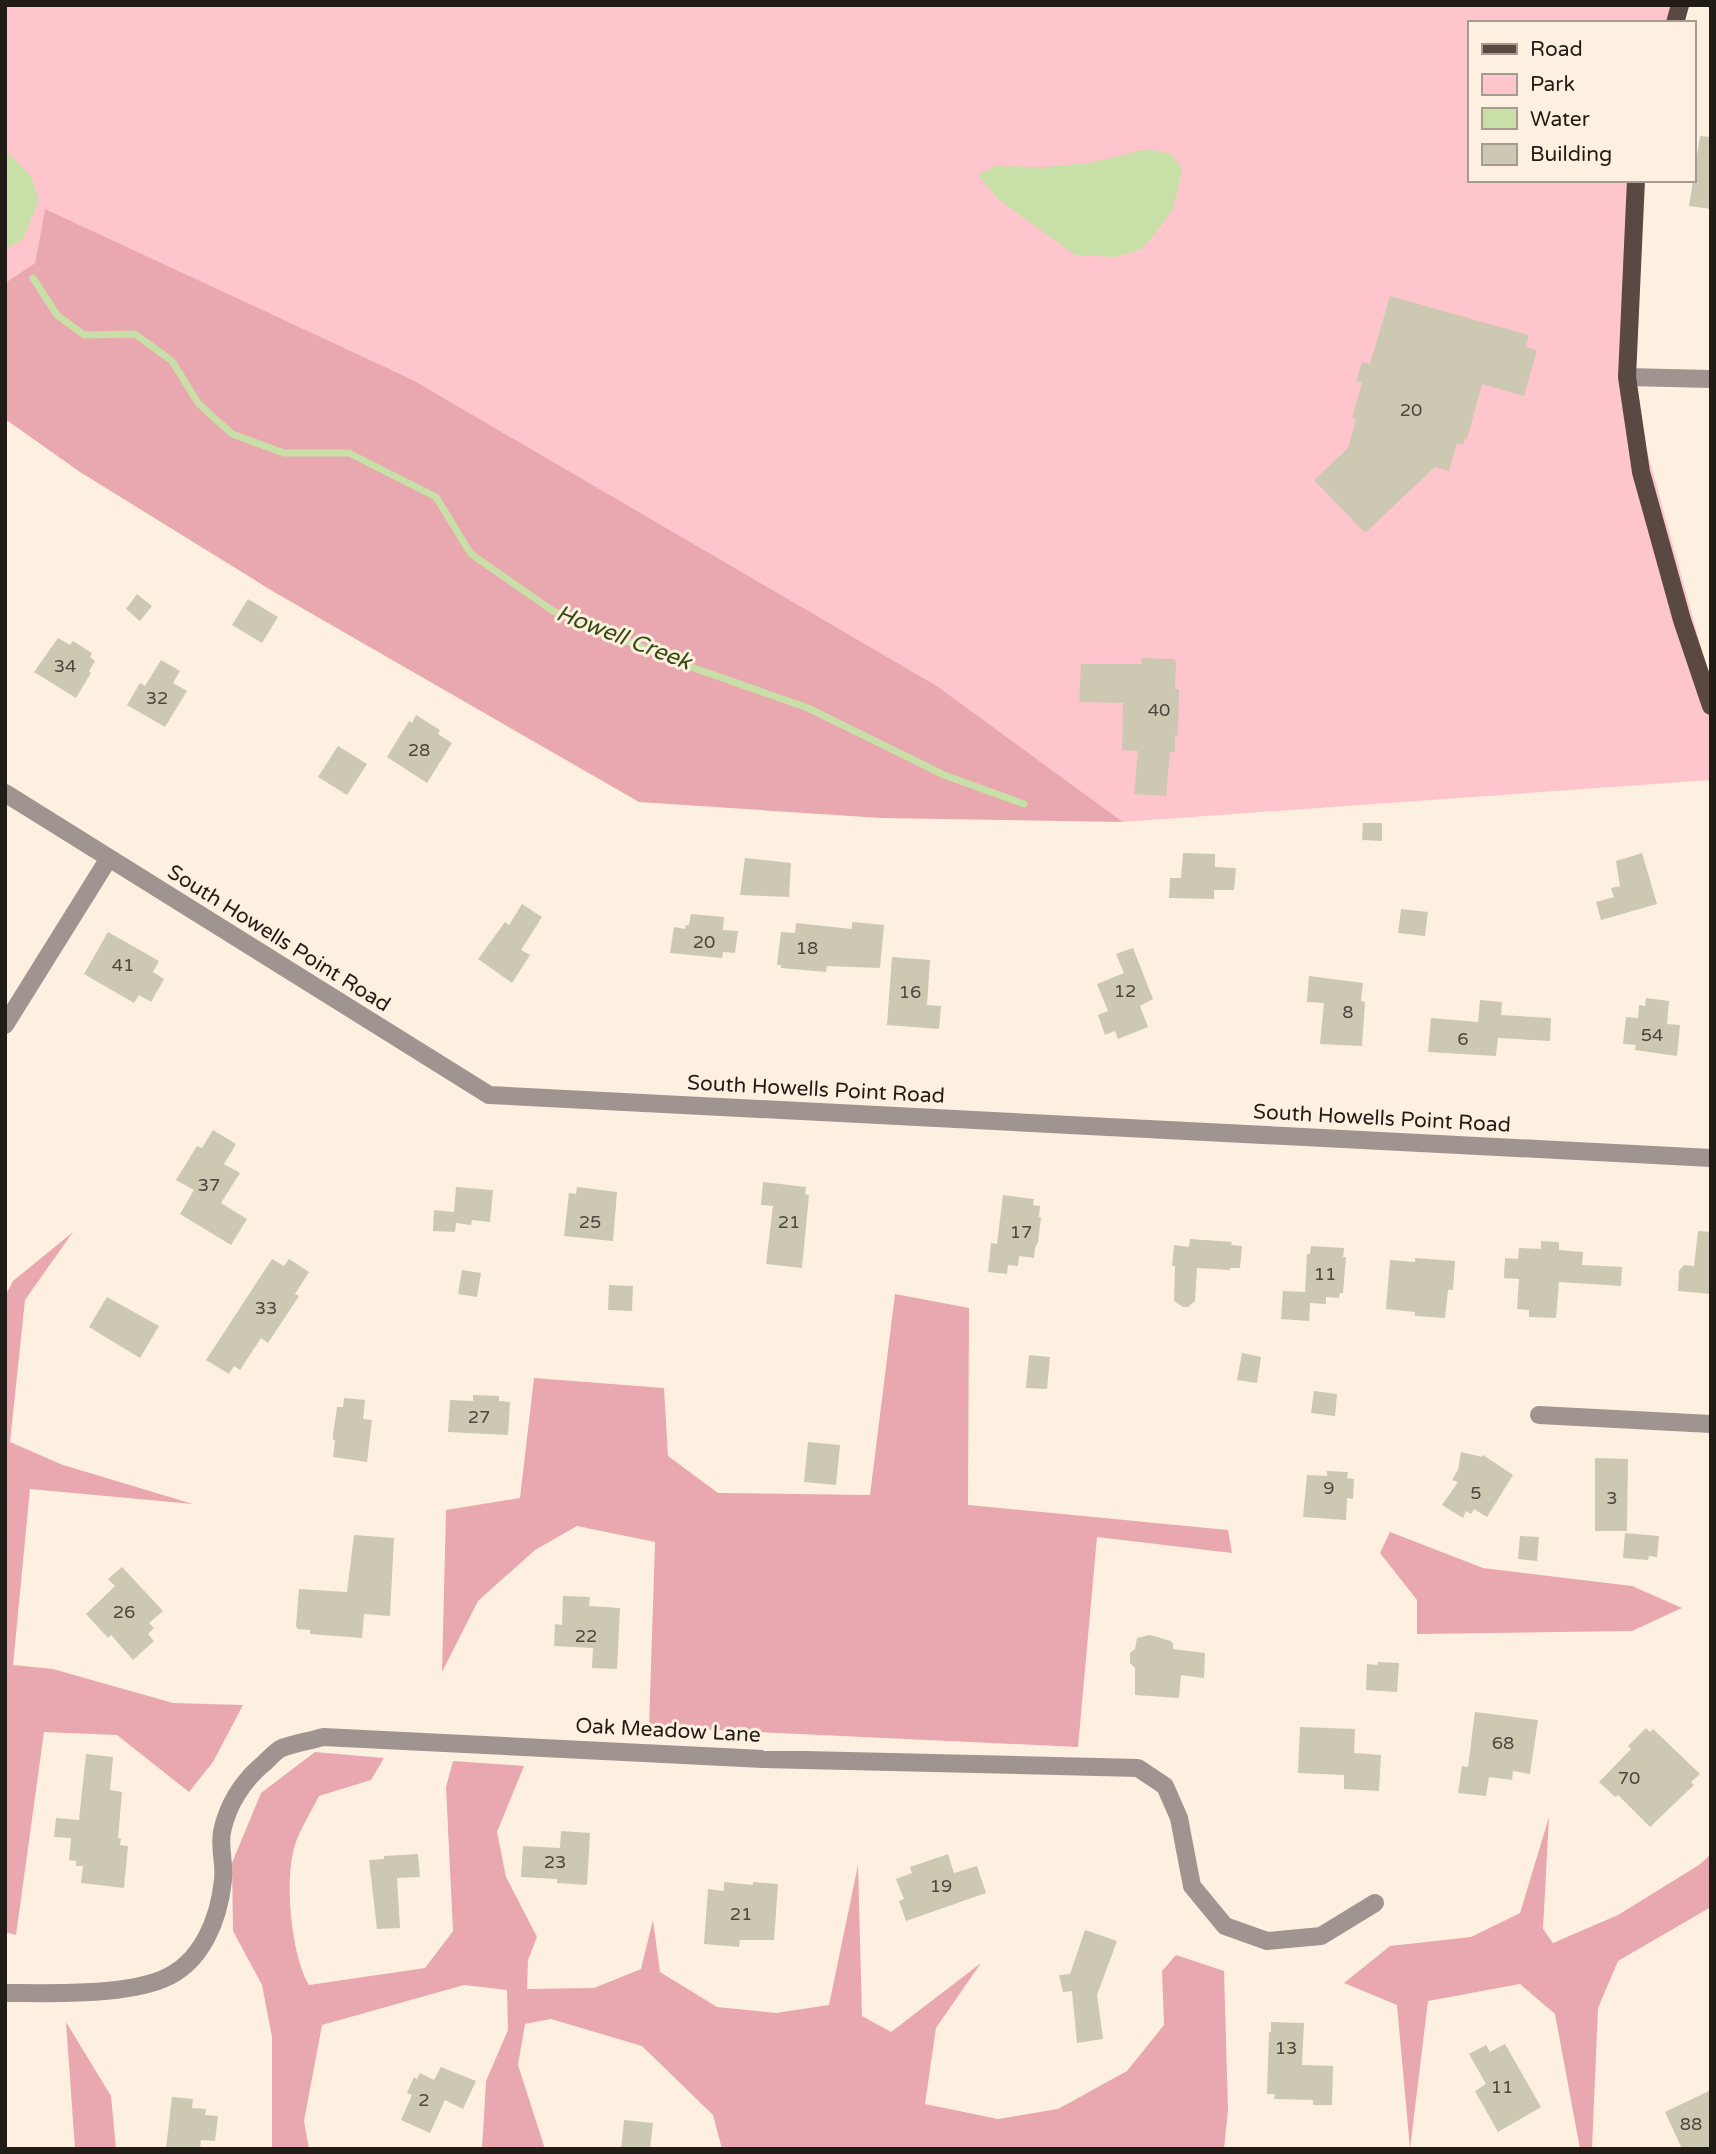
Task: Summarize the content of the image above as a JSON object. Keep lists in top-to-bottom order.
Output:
{
  "streets": {
    "street": ["South Howells Point Road", "Oak Meadow Lane"]
  },
  "water": ["Howell Creek"],
  "house_numbers": [
    "20",
    "34",
    "32",
    "40",
    "28",
    "20",
    "18",
    "41",
    "12",
    "16",
    "8",
    "54",
    "6",
    "37",
    "25",
    "21",
    "17",
    "11",
    "33",
    "27",
    "9",
    "5",
    "3",
    "26",
    "22",
    "68",
    "70",
    "23",
    "19",
    "21",
    "13",
    "11",
    "2",
    "88"
  ],
  "legend": [
    "Road",
    "Park",
    "Water",
    "Building"
  ]
}
